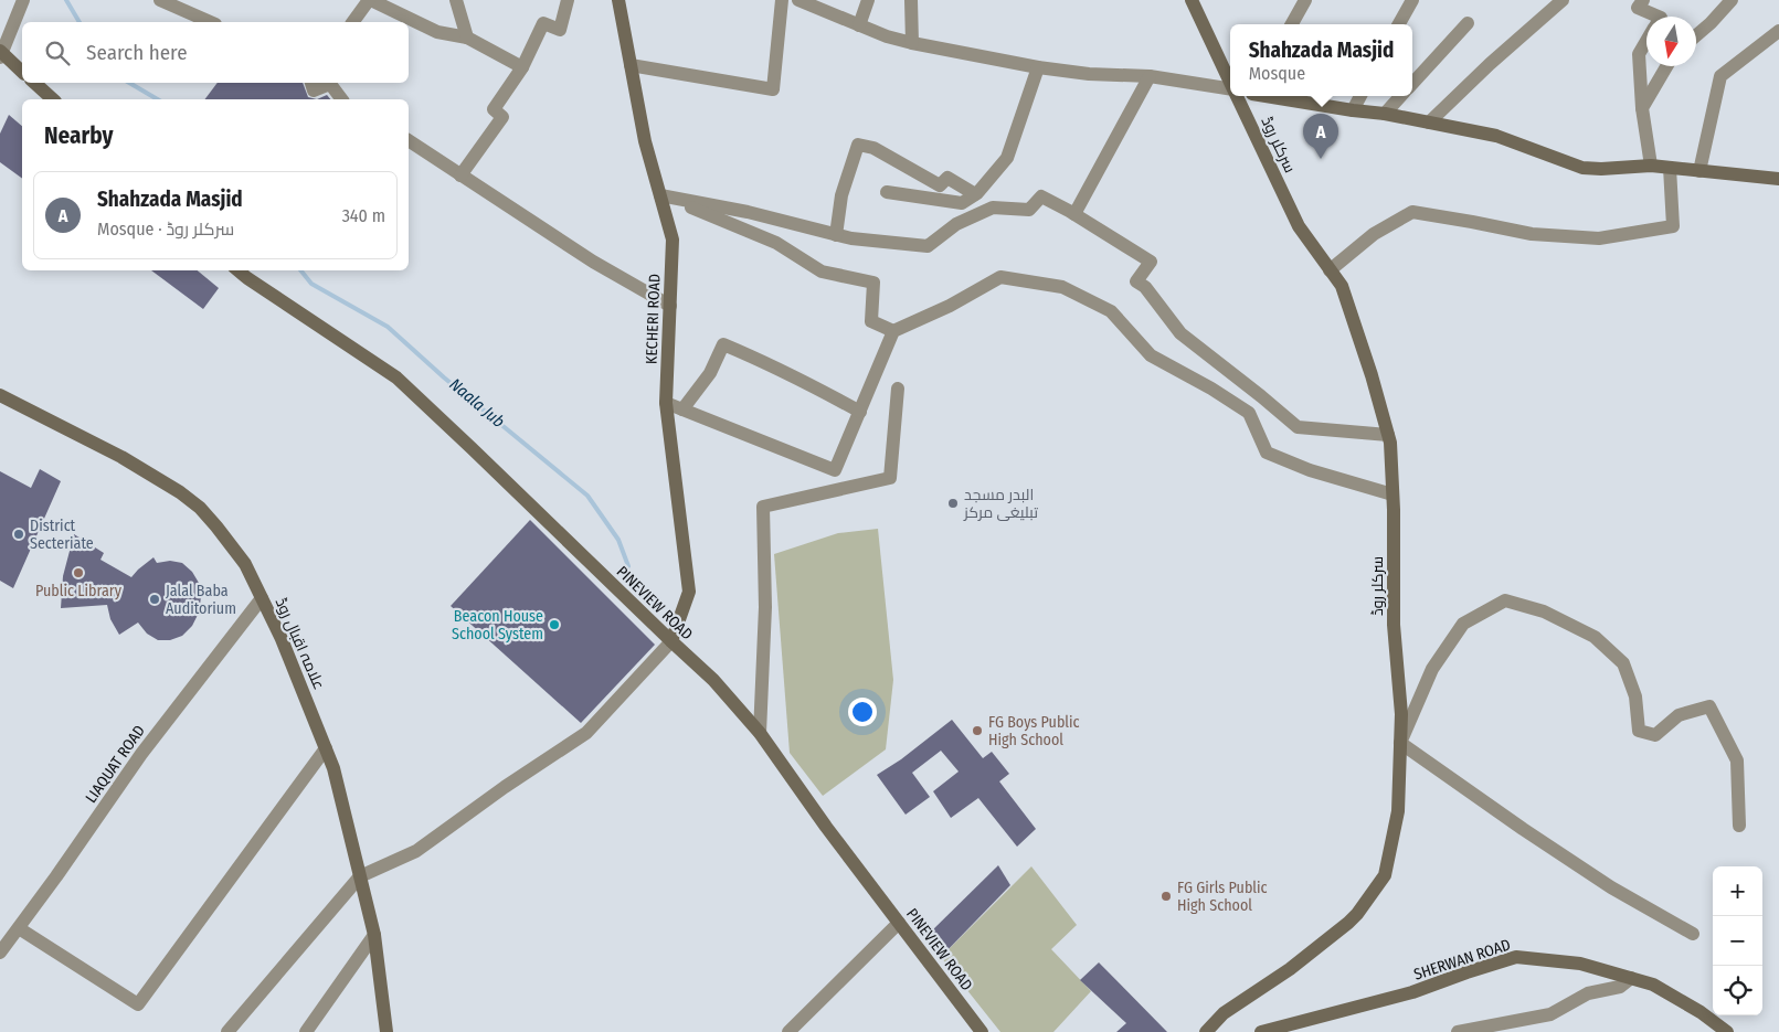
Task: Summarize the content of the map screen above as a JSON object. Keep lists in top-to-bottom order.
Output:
{
  "streets": {
    "street": [
      "سرکلر روڈ",
      "KECHERI ROAD",
      "PINEVIEW ROAD",
      "علامہ اقبال روڈ",
      "LIAQUAT ROAD",
      "SHERWAN ROAD"
    ]
  },
  "crossings": [
    ["KECHERI ROAD", "PINEVIEW ROAD"],
    ["علامہ اقبال روڈ", "LIAQUAT ROAD"]
  ],
  "water": ["Naala Jub"],
  "places": [
    "البدر مسجد تبلیغی مرکز",
    "District Secteriate",
    "Public Library",
    "Jalal Baba Auditorium",
    "Beacon House School System",
    "FG Boys Public High School",
    "FG Girls Public High School"
  ],
  "north": "bottom",
  "page": {
    "search": "Search here",
    "popup": ["Shahzada Masjid", "Mosque"],
    "heading": "Nearby",
    "pins": "A",
    "list": [
      {
        "mark": "A",
        "name": "Shahzada Masjid",
        "note": "Mosque · سرکلر روڈ",
        "value": "340 m"
      }
    ],
    "map_buttons": ["+", "−"]
  }
}
